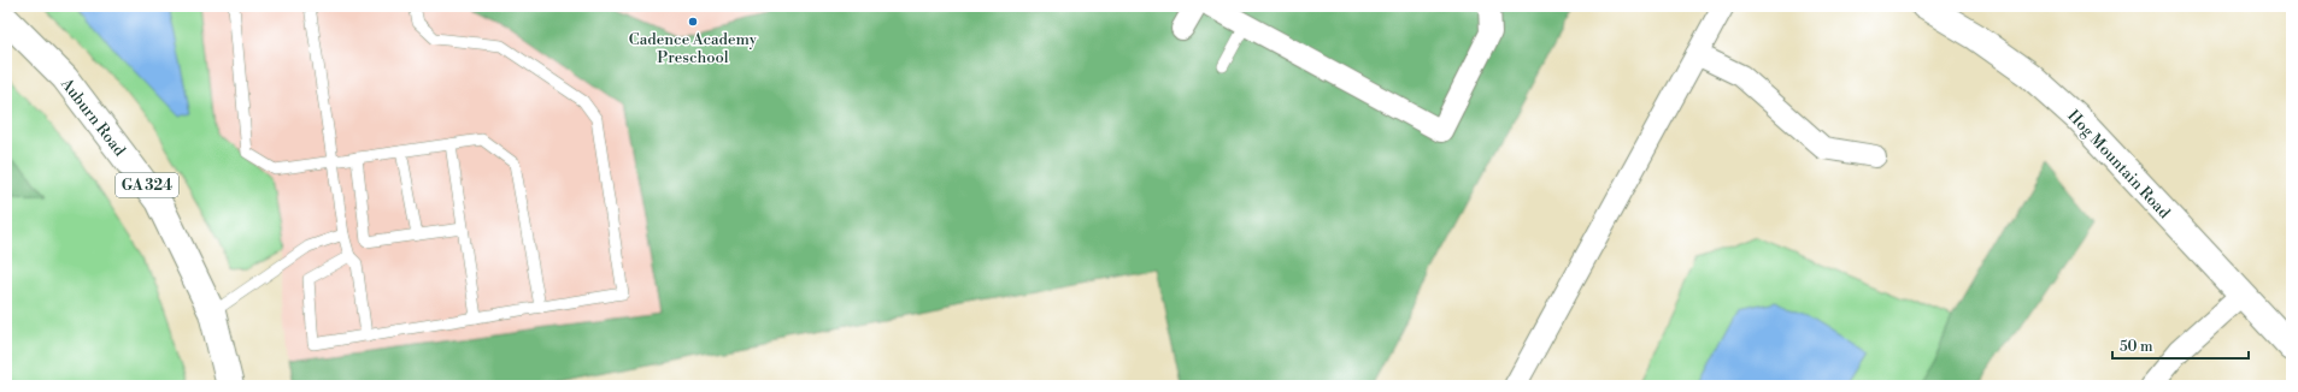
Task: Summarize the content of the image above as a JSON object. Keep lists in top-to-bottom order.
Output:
{
  "streets": {
    "street": ["Auburn Road", "Hog Mountain Road", "GA 324"]
  },
  "places": ["Cadence Academy Preschool"],
  "scale_bar": "50 m"
}
